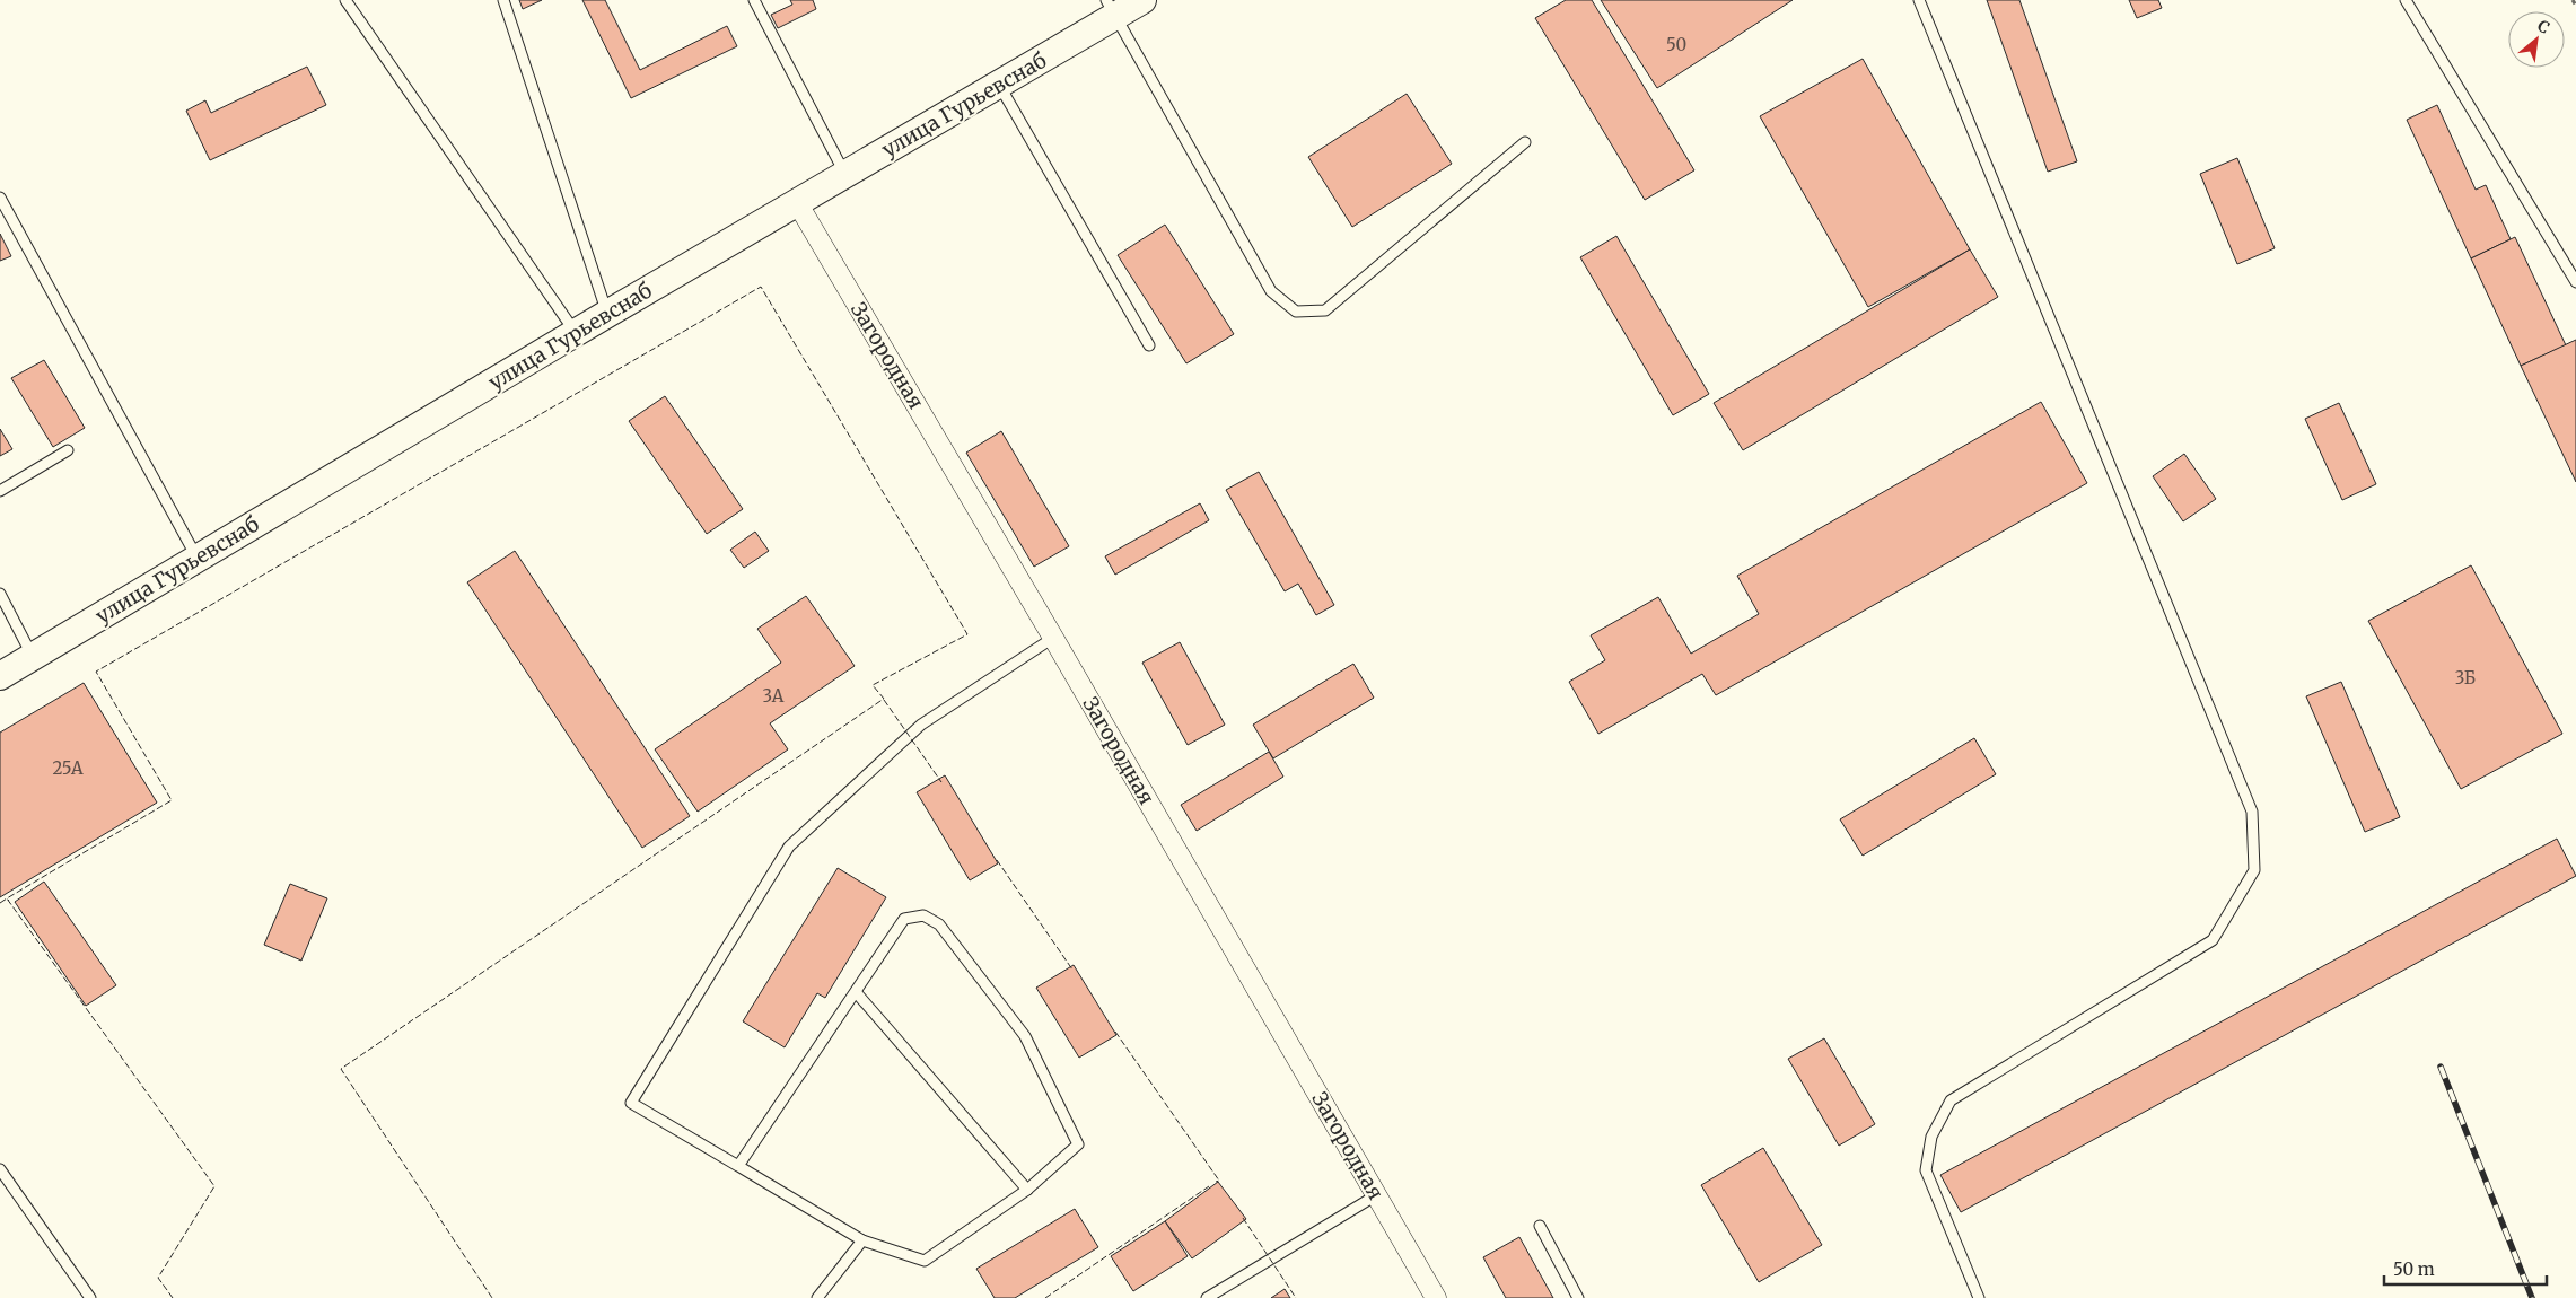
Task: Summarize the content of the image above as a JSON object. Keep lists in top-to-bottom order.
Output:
{
  "streets": {
    "street": ["улица Гурьевснаб", "Загородная"]
  },
  "crossings": [
    ["улица Гурьевснаб", "Загородная"]
  ],
  "house_numbers": [
    "50",
    "3Б",
    "3А",
    "25А"
  ],
  "scale_bar": "50 m",
  "north": "top right"
}
